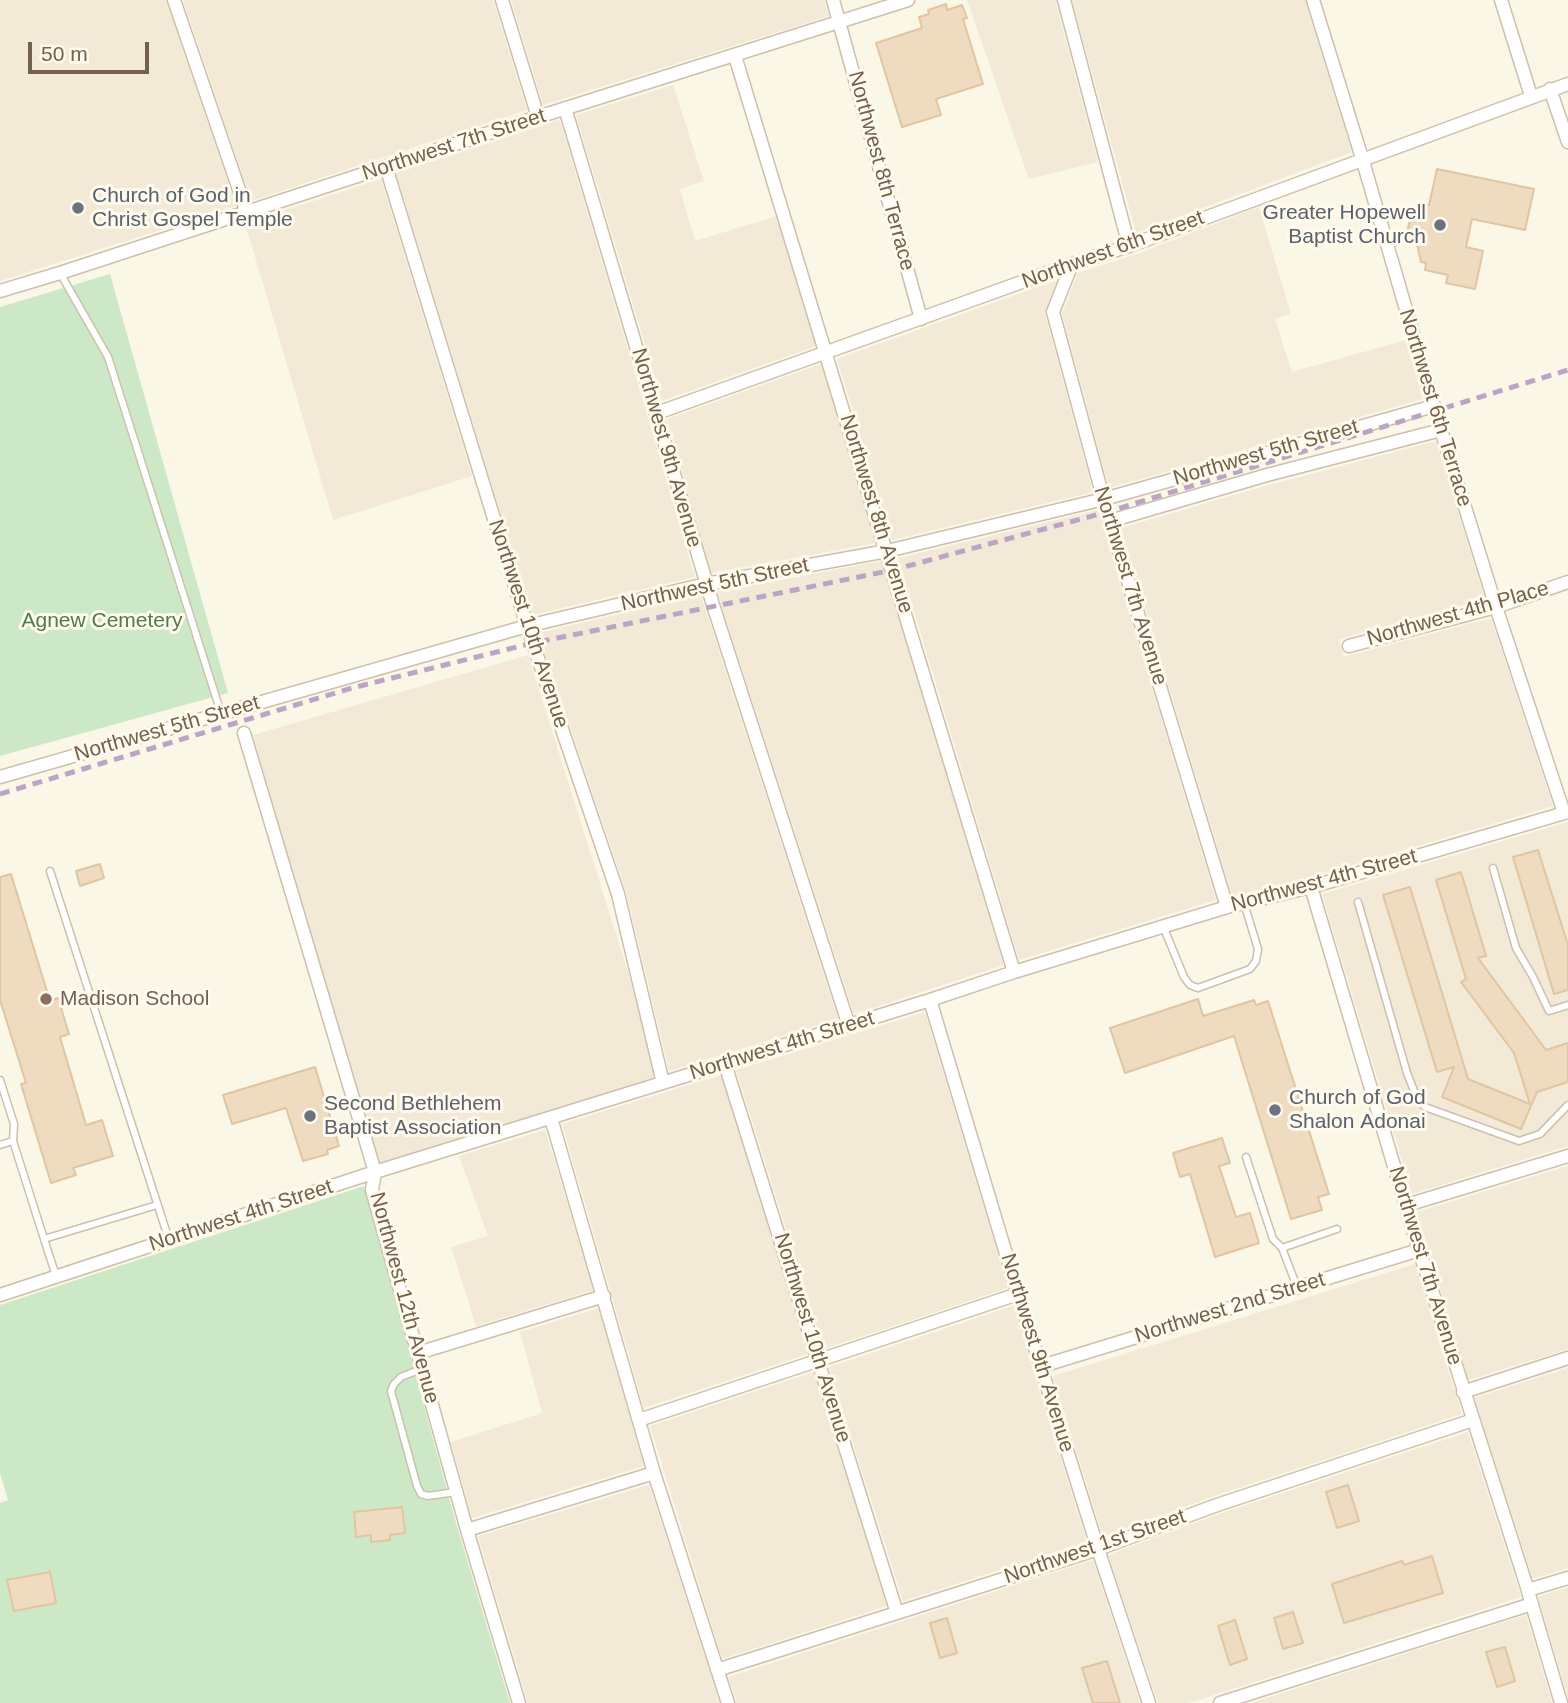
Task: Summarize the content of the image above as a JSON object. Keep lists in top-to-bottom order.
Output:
{
  "streets": {
    "street": [
      "Northwest 7th Street",
      "Northwest 8th Terrace",
      "Northwest 6th Street",
      "Northwest 6th Terrace",
      "Northwest 9th Avenue",
      "Northwest 5th Street",
      "Northwest 8th Avenue",
      "Northwest 7th Avenue",
      "Northwest 4th Place",
      "Northwest 10th Avenue",
      "Northwest 4th Street",
      "Northwest 12th Avenue",
      "Northwest 2nd Street",
      "Northwest 1st Street"
    ]
  },
  "crossings": [
    ["Northwest 7th Street", "Northwest 8th Terrace"],
    ["Northwest 7th Street", "Northwest 9th Avenue"],
    ["Northwest 7th Street", "Northwest 8th Avenue"],
    ["Northwest 7th Street", "Northwest 10th Avenue"],
    ["Northwest 8th Terrace", "Northwest 6th Street"],
    ["Northwest 6th Street", "Northwest 6th Terrace"],
    ["Northwest 6th Street", "Northwest 9th Avenue"],
    ["Northwest 6th Street", "Northwest 8th Avenue"],
    ["Northwest 6th Street", "Northwest 7th Avenue"],
    ["Northwest 6th Terrace", "Northwest 5th Street"],
    ["Northwest 6th Terrace", "Northwest 4th Place"],
    ["Northwest 6th Terrace", "Northwest 4th Street"],
    ["Northwest 9th Avenue", "Northwest 5th Street"],
    ["Northwest 9th Avenue", "Northwest 4th Street"],
    ["Northwest 9th Avenue", "Northwest 2nd Street"],
    ["Northwest 9th Avenue", "Northwest 1st Street"],
    ["Northwest 5th Street", "Northwest 8th Avenue"],
    ["Northwest 5th Street", "Northwest 7th Avenue"],
    ["Northwest 5th Street", "Northwest 10th Avenue"],
    ["Northwest 8th Avenue", "Northwest 4th Street"],
    ["Northwest 7th Avenue", "Northwest 4th Street"],
    ["Northwest 7th Avenue", "Northwest 2nd Street"],
    ["Northwest 7th Avenue", "Northwest 1st Street"],
    ["Northwest 10th Avenue", "Northwest 4th Street"],
    ["Northwest 10th Avenue", "Northwest 1st Street"],
    ["Northwest 4th Street", "Northwest 12th Avenue"]
  ],
  "parks": ["Agnew Cemetery"],
  "places": [
    "Church of God in Christ Gospel Temple",
    "Greater Hopewell Baptist Church",
    "Madison School",
    "Church of God Shalon Adonai",
    "Second Bethlehem Baptist Association"
  ],
  "scale_bar": "50 m"
}
